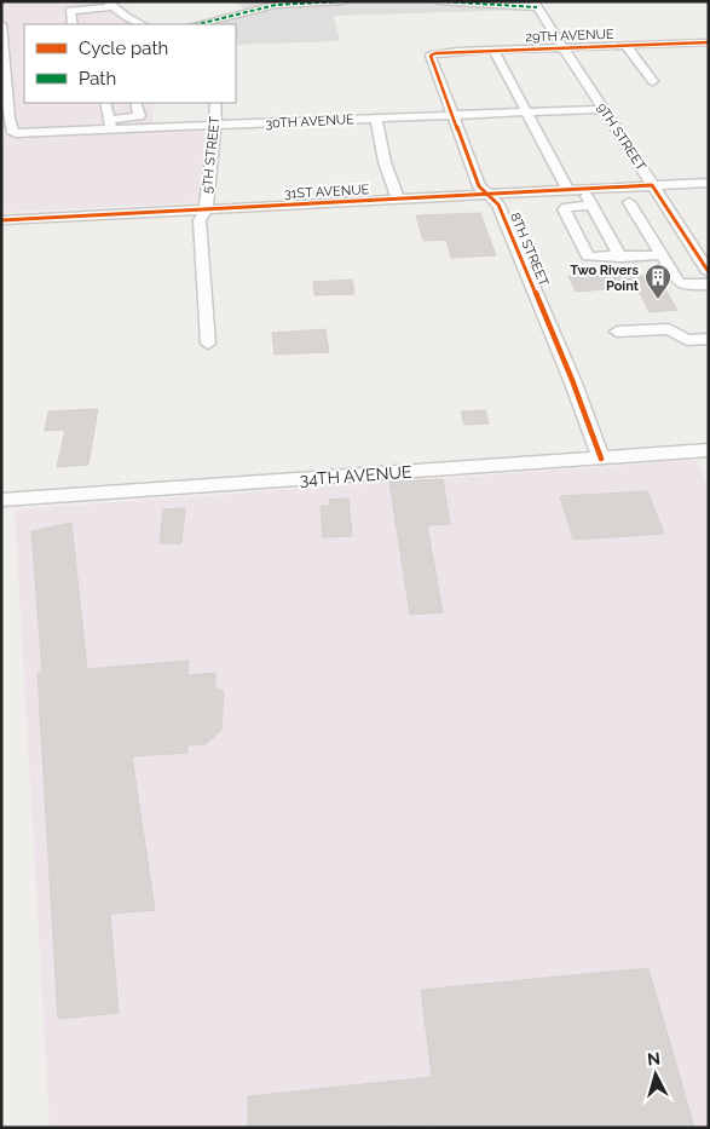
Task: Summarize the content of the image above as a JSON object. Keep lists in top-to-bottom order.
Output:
{
  "streets": {
    "street": [
      "29TH AVENUE",
      "30TH AVENUE",
      "9TH STREET",
      "5TH STREET",
      "31ST AVENUE",
      "8TH STREET",
      "34TH AVENUE"
    ]
  },
  "crossings": [
    ["29TH AVENUE", "9TH STREET"],
    ["29TH AVENUE", "8TH STREET"],
    ["30TH AVENUE", "9TH STREET"],
    ["30TH AVENUE", "5TH STREET"],
    ["30TH AVENUE", "8TH STREET"],
    ["9TH STREET", "31ST AVENUE"],
    ["5TH STREET", "31ST AVENUE"],
    ["31ST AVENUE", "8TH STREET"],
    ["8TH STREET", "34TH AVENUE"]
  ],
  "places": {
    "building": ["Two Rivers Point"]
  },
  "legend": ["Cycle path", "Path"],
  "north": "top"
}
